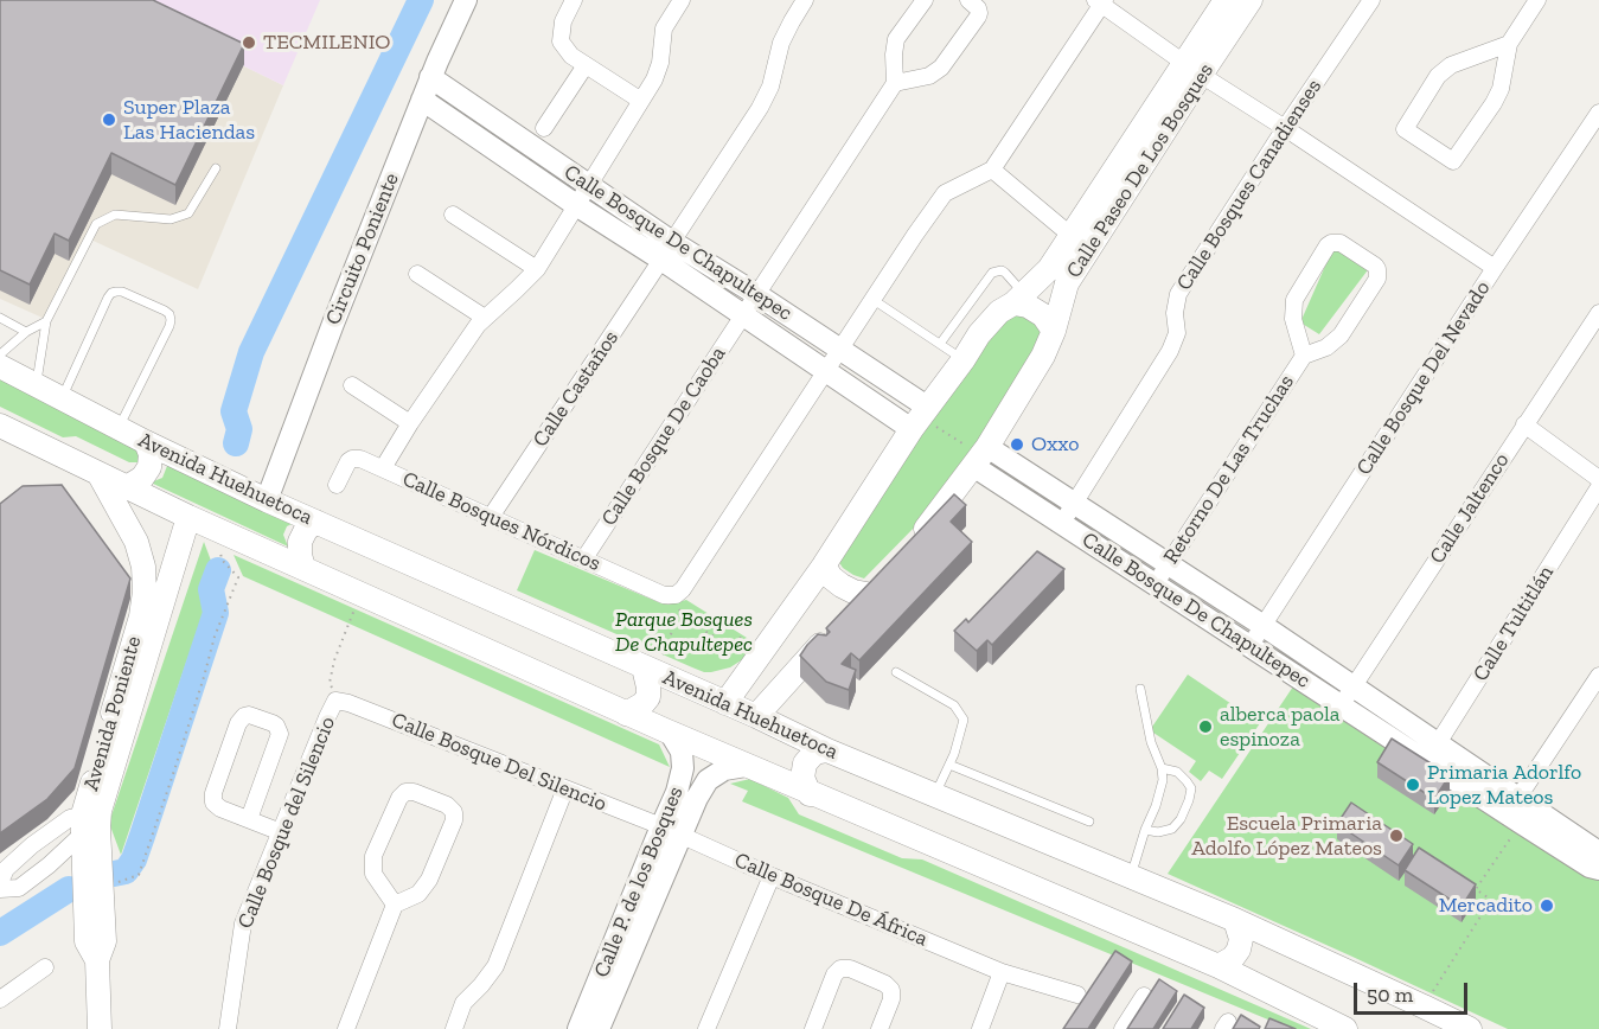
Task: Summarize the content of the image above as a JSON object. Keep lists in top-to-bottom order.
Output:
{
  "streets": {
    "main road": ["Calle Paseo De Los Bosques", "Avenida Huehuetoca", "Avenida Poniente"],
    "street": [
      "Calle Bosques Canadienses",
      "Calle Bosque De Chapultepec",
      "Circuito Poniente",
      "Calle Bosque Del Nevado",
      "Calle Castaños",
      "Calle Bosque De Caoba",
      "Retorno De Las Truchas",
      "Calle Jaltenco",
      "Calle Bosques Nórdicos",
      "Calle Tultitlán",
      "Calle Bosque Del Silencio",
      "Calle Bosque del Silencio",
      "Calle P. de los Bosques",
      "Calle Bosque De África"
    ]
  },
  "crossings": [
    ["Calle Paseo De Los Bosques", "Calle Bosque De Chapultepec"],
    ["Calle Paseo De Los Bosques", "Avenida Huehuetoca"],
    ["Calle Bosques Canadienses", "Calle Bosque De Chapultepec"],
    ["Calle Bosque De Chapultepec", "Circuito Poniente"],
    ["Calle Bosque De Chapultepec", "Calle Bosque Del Nevado"],
    ["Calle Bosque De Chapultepec", "Calle Castaños"],
    ["Calle Bosque De Chapultepec", "Calle Bosque De Caoba"],
    ["Calle Bosque De Chapultepec", "Retorno De Las Truchas"],
    ["Calle Bosque De Chapultepec", "Calle Jaltenco"],
    ["Calle Bosque De Chapultepec", "Calle Bosques Nórdicos"],
    ["Calle Bosque De Chapultepec", "Calle Tultitlán"],
    ["Circuito Poniente", "Avenida Huehuetoca"],
    ["Calle Castaños", "Calle Bosques Nórdicos"],
    ["Calle Bosque De Caoba", "Calle Bosques Nórdicos"],
    ["Calle Bosque Del Silencio", "Calle Bosque del Silencio"],
    ["Calle Bosque Del Silencio", "Calle P. de los Bosques"],
    ["Calle Bosque Del Silencio", "Calle Bosque De África"],
    ["Calle P. de los Bosques", "Calle Bosque De África"]
  ],
  "parks": ["Parque Bosques De Chapultepec"],
  "places": [
    "TECMILENIO",
    "Super Plaza Las Haciendas",
    "Oxxo",
    "alberca paola espinoza",
    "Primaria Adorlfo Lopez Mateos",
    "Escuela Primaria Adolfo López Mateos",
    "Mercadito"
  ],
  "scale_bar": "50 m"
}
